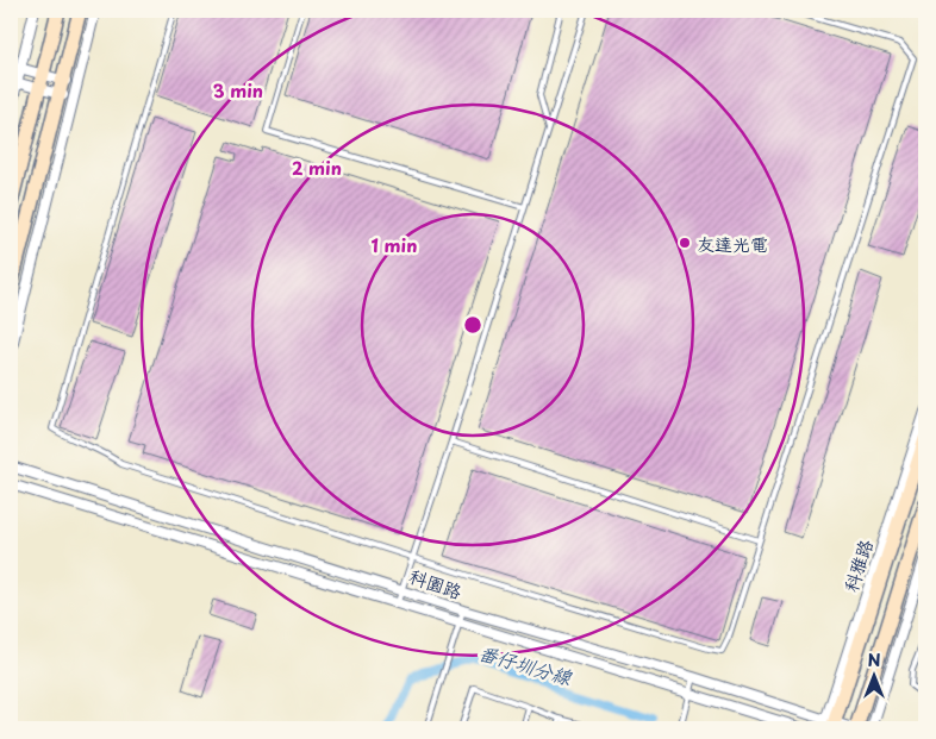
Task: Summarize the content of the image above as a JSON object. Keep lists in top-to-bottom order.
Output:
{
  "streets": {
    "street": ["科雅路", "科園路"]
  },
  "crossings": [
    ["科雅路", "科園路"]
  ],
  "water": ["番仔圳分線"],
  "places": ["友達光電"],
  "north": "top",
  "rings": ["3 min", "2 min", "1 min"]
}
